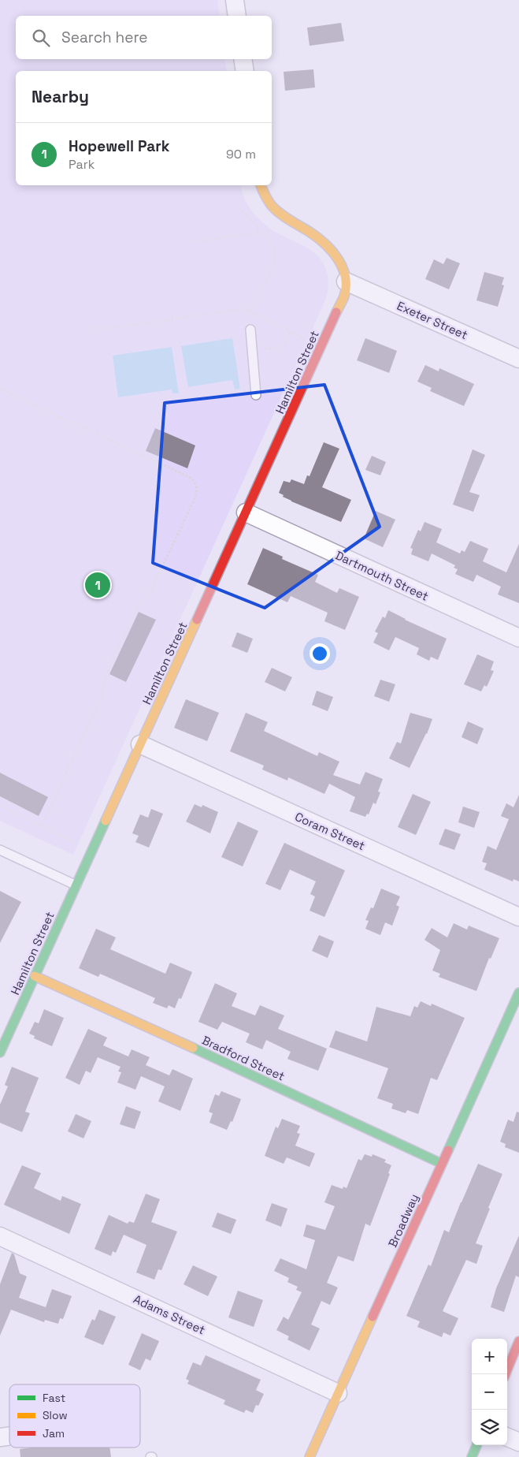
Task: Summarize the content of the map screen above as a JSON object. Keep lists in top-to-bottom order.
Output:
{
  "streets": {
    "street": [
      "Exeter Street",
      "Hamilton Street",
      "Dartmouth Street",
      "Coram Street",
      "Bradford Street",
      "Broadway",
      "Adams Street"
    ]
  },
  "crossings": [
    ["Exeter Street", "Hamilton Street"],
    ["Hamilton Street", "Dartmouth Street"],
    ["Hamilton Street", "Coram Street"],
    ["Hamilton Street", "Bradford Street"],
    ["Bradford Street", "Broadway"],
    ["Broadway", "Adams Street"]
  ],
  "legend": ["Fast", "Slow", "Jam"],
  "page": {
    "search": "Search here",
    "heading": "Nearby",
    "list": [
      {
        "mark": "1",
        "name": "Hopewell Park",
        "note": "Park",
        "value": "90 m"
      }
    ],
    "pins": "1",
    "map_buttons": ["+", "−"]
  }
}
